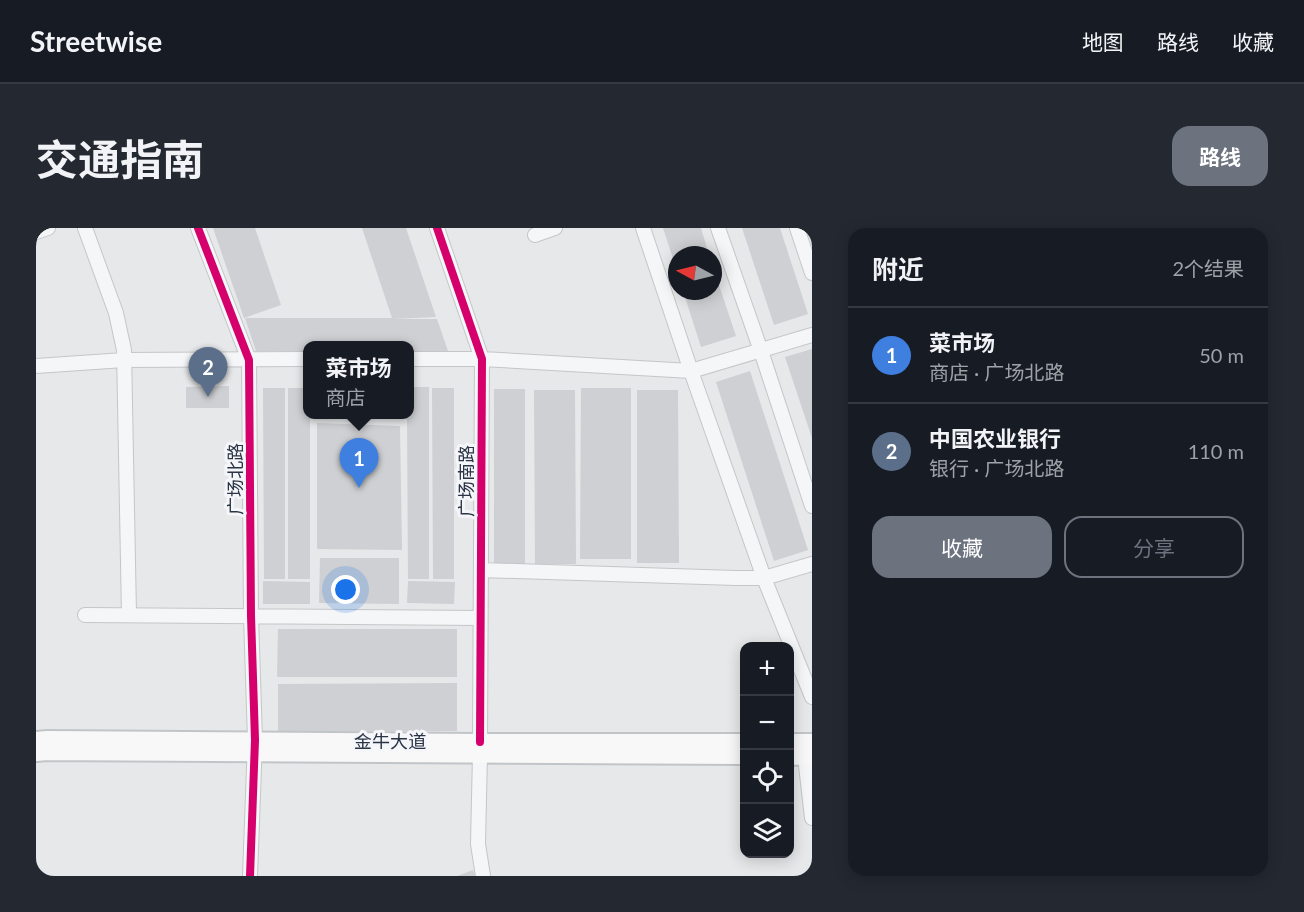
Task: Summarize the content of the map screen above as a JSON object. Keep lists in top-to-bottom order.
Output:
{
  "streets": {
    "main road": ["金牛大道"],
    "street": ["广场北路", "广场南路"]
  },
  "crossings": [
    ["广场北路", "金牛大道"],
    ["广场南路", "金牛大道"]
  ],
  "north": "left",
  "page": {
    "header": "Streetwise",
    "nav": ["地图", "路线", "收藏"],
    "title": "交通指南",
    "buttons": [
      "路线",
      ["收藏", "分享"]
    ],
    "heading": ["附近", "2个结果"],
    "list": [
      {
        "mark": "1",
        "name": "菜市场",
        "note": "商店 · 广场北路",
        "value": "50 m"
      },
      {
        "mark": "2",
        "name": "中国农业银行",
        "note": "银行 · 广场北路",
        "value": "110 m"
      }
    ],
    "popup": ["菜市场", "商店"],
    "pins": ["2", "1"],
    "map_buttons": ["+", "−"]
  }
}
